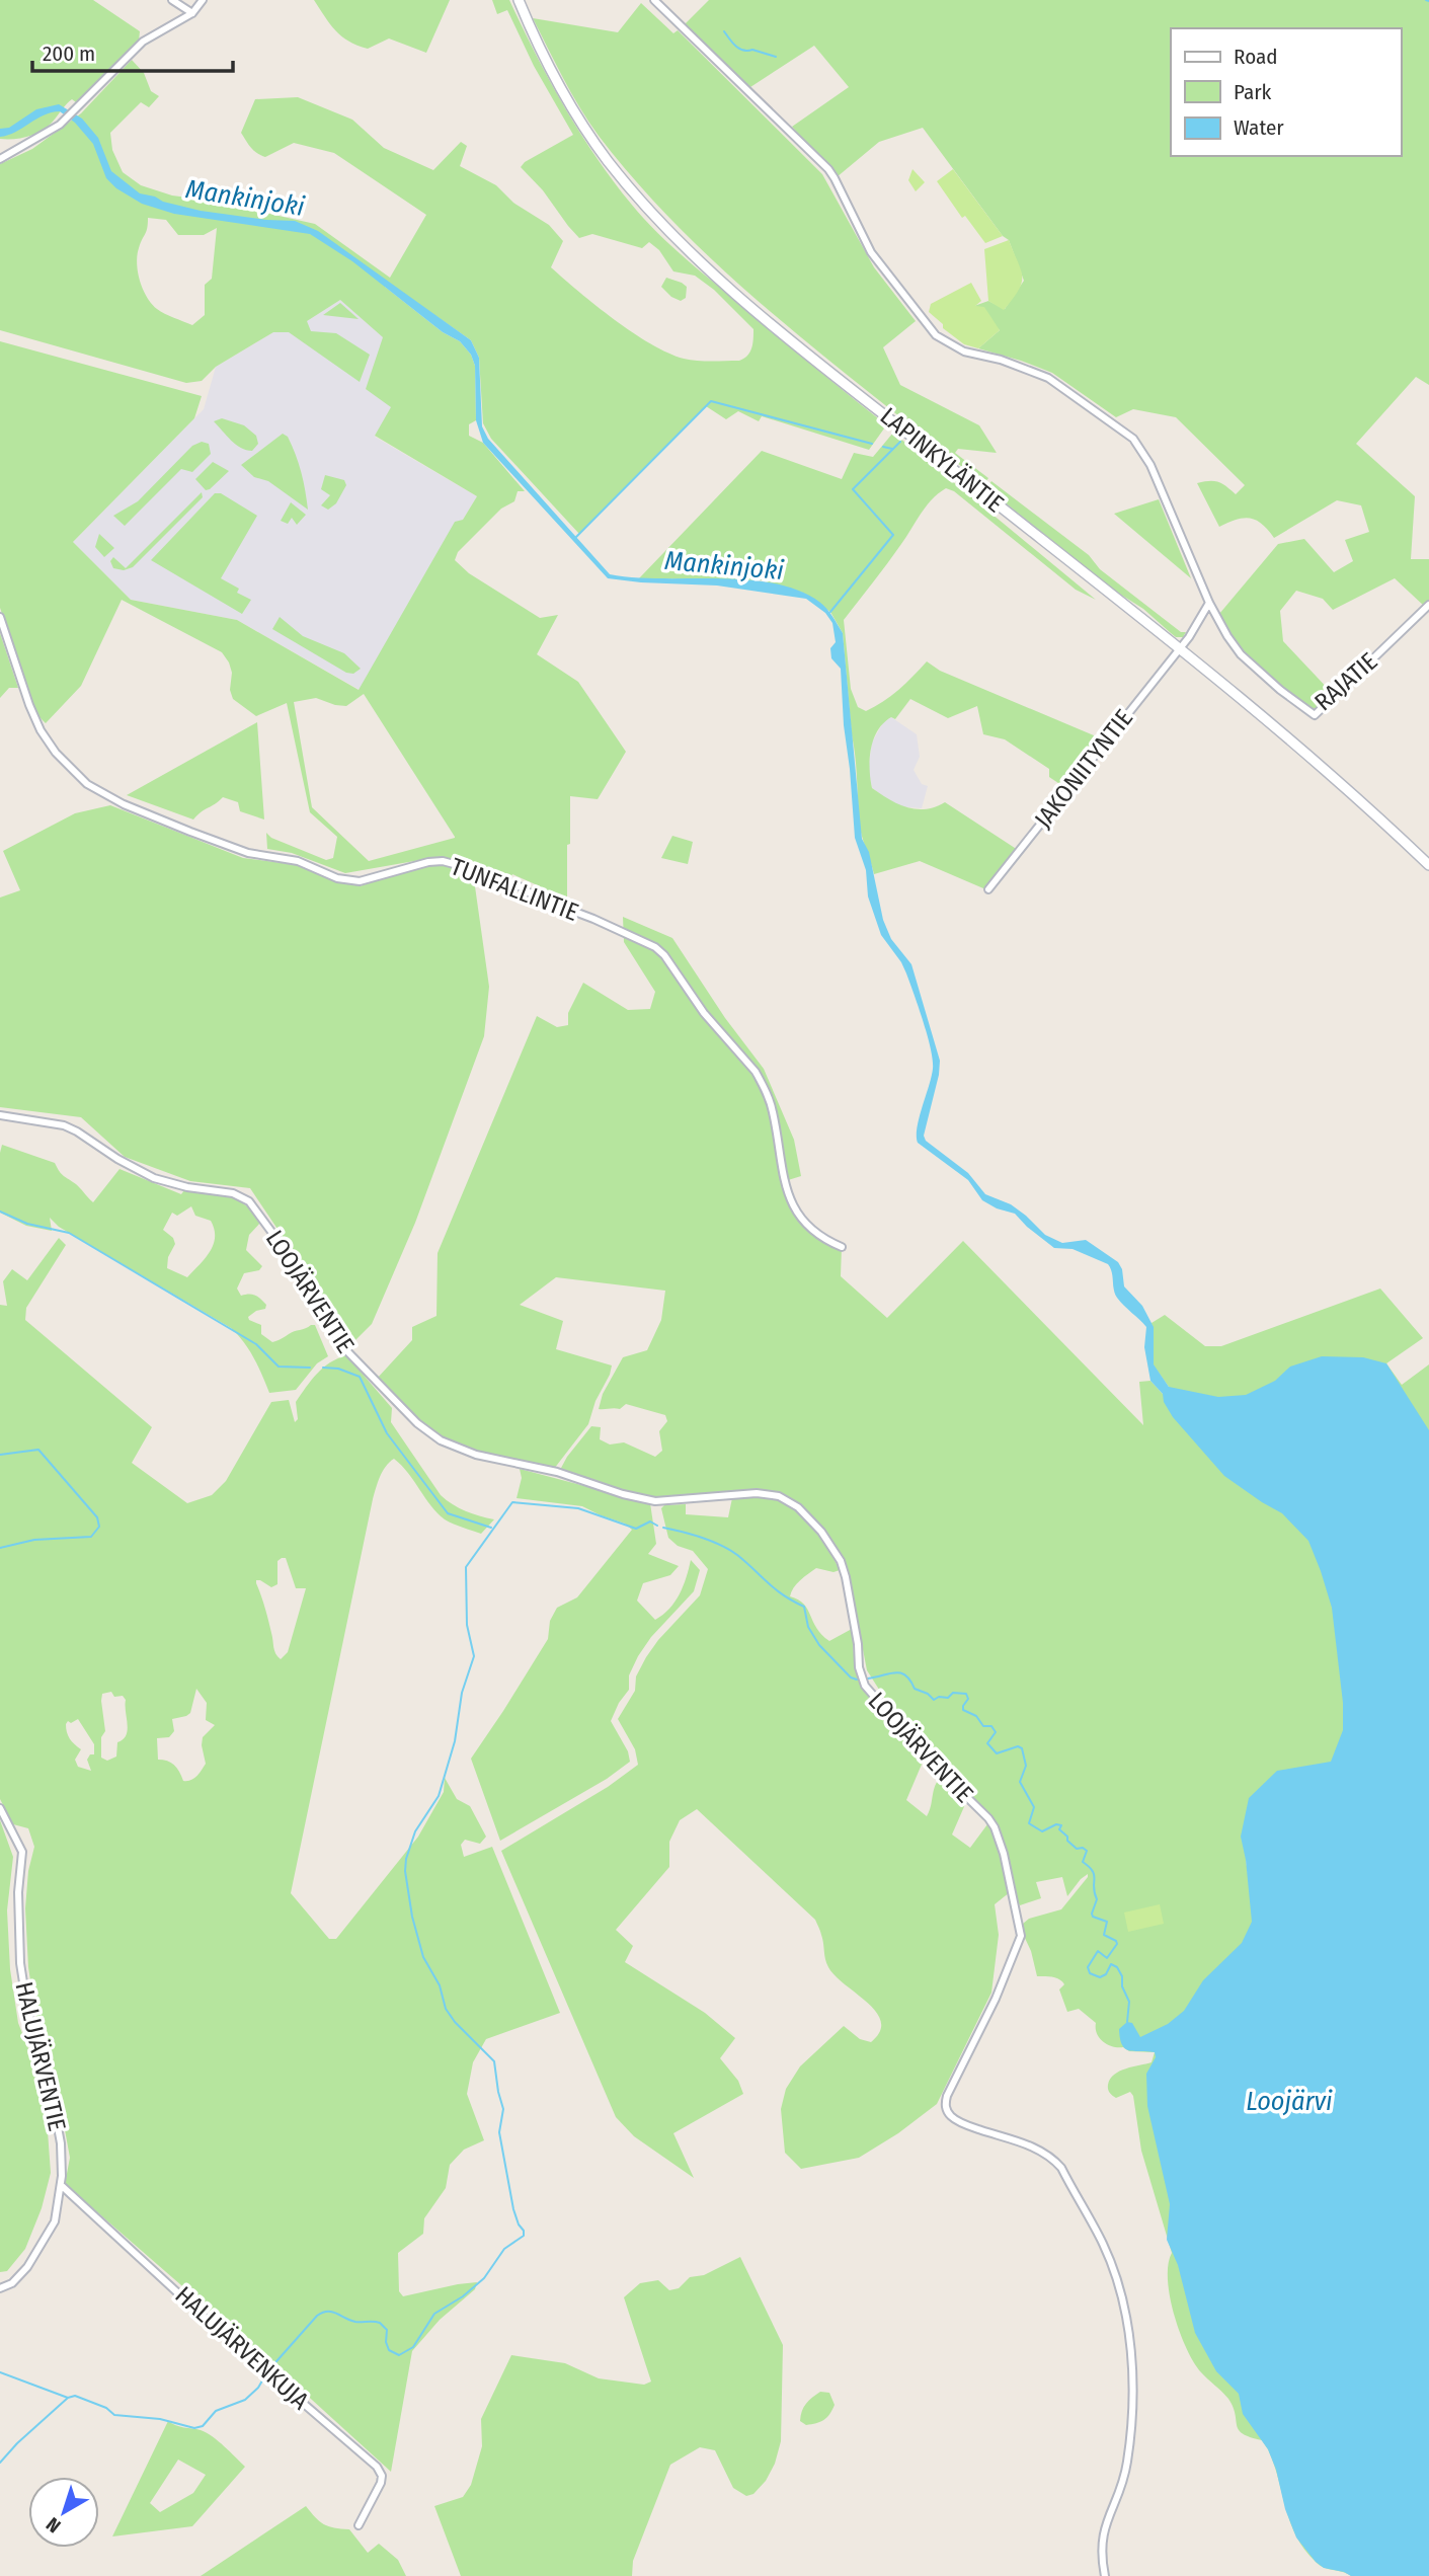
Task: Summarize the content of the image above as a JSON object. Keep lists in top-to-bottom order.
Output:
{
  "streets": {
    "main road": ["LAPINKYLÄNTIE"],
    "street": [
      "RAJATIE",
      "JAKONIITYNTIE",
      "TUNFALLINTIE",
      "LOOJÄRVENTIE",
      "HALUJÄRVENTIE",
      "HALUJÄRVENKUJA"
    ]
  },
  "crossings": [
    ["LAPINKYLÄNTIE", "JAKONIITYNTIE"],
    ["RAJATIE", "JAKONIITYNTIE"],
    ["HALUJÄRVENTIE", "HALUJÄRVENKUJA"]
  ],
  "water": ["Mankinjoki", "Loojärvi"],
  "legend": ["Road", "Park", "Water"],
  "scale_bar": "200 m",
  "north": "bottom left"
}
